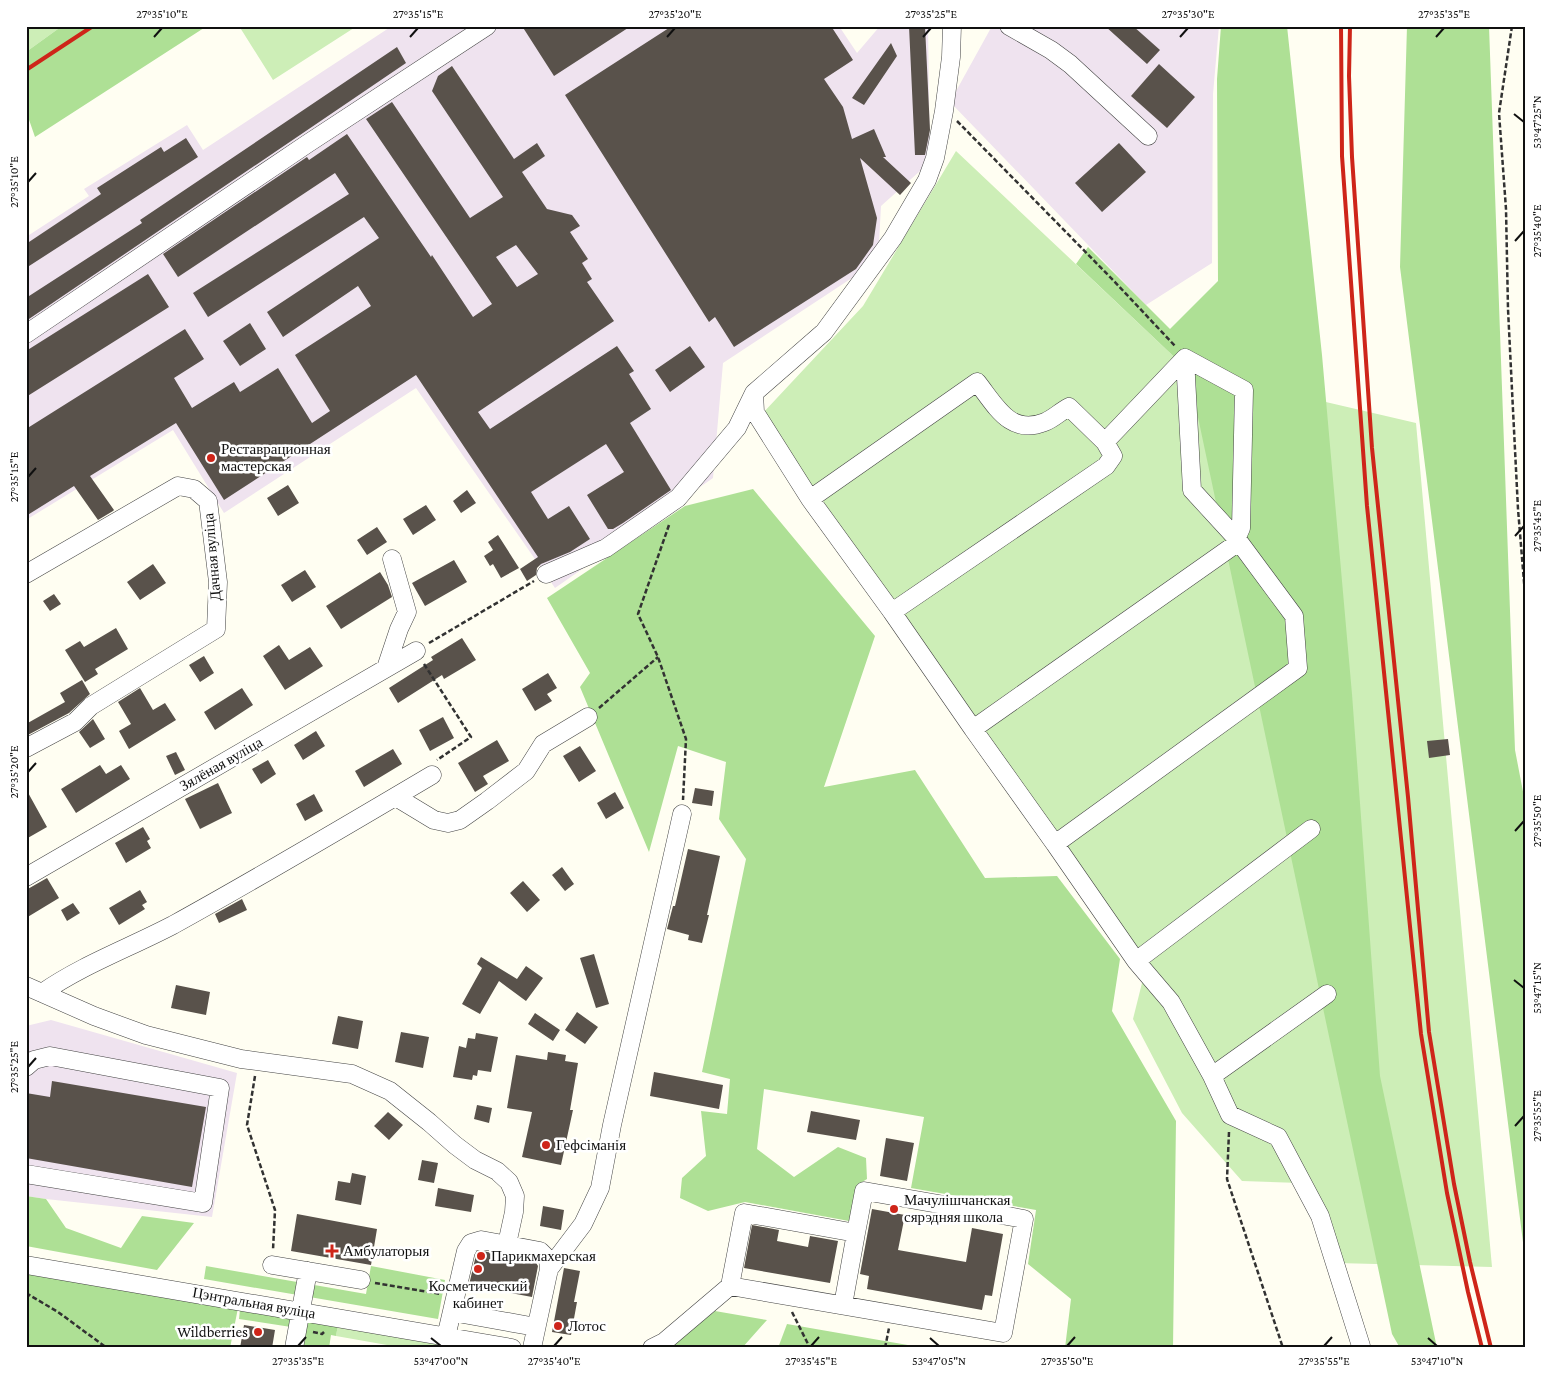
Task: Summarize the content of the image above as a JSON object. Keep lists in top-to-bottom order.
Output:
{
  "streets": {
    "street": ["Дачная вуліца", "Зялёная вуліца", "Цэнтральная вуліца"]
  },
  "places": {
    "other": [
      "Реставрационная мастерская",
      "Гефсіманія",
      "Мачулішчанская сярэдняя школа",
      "Парикмахерская",
      "Косметический кабинет",
      "Лотос",
      "Wildberries"
    ],
    "health": ["Амбулаторыя"]
  },
  "coordinates": [
    "27°35'10\"E",
    "27°35'15\"E",
    "27°35'20\"E",
    "27°35'25\"E",
    "27°35'30\"E",
    "27°35'35\"E",
    "53°47'25\"N",
    "27°35'40\"E",
    "27°35'45\"E",
    "27°35'50\"E",
    "53°47'15\"N",
    "27°35'55\"E",
    "53°47'00\"N",
    "53°47'05\"N",
    "53°47'10\"N"
  ]
}
